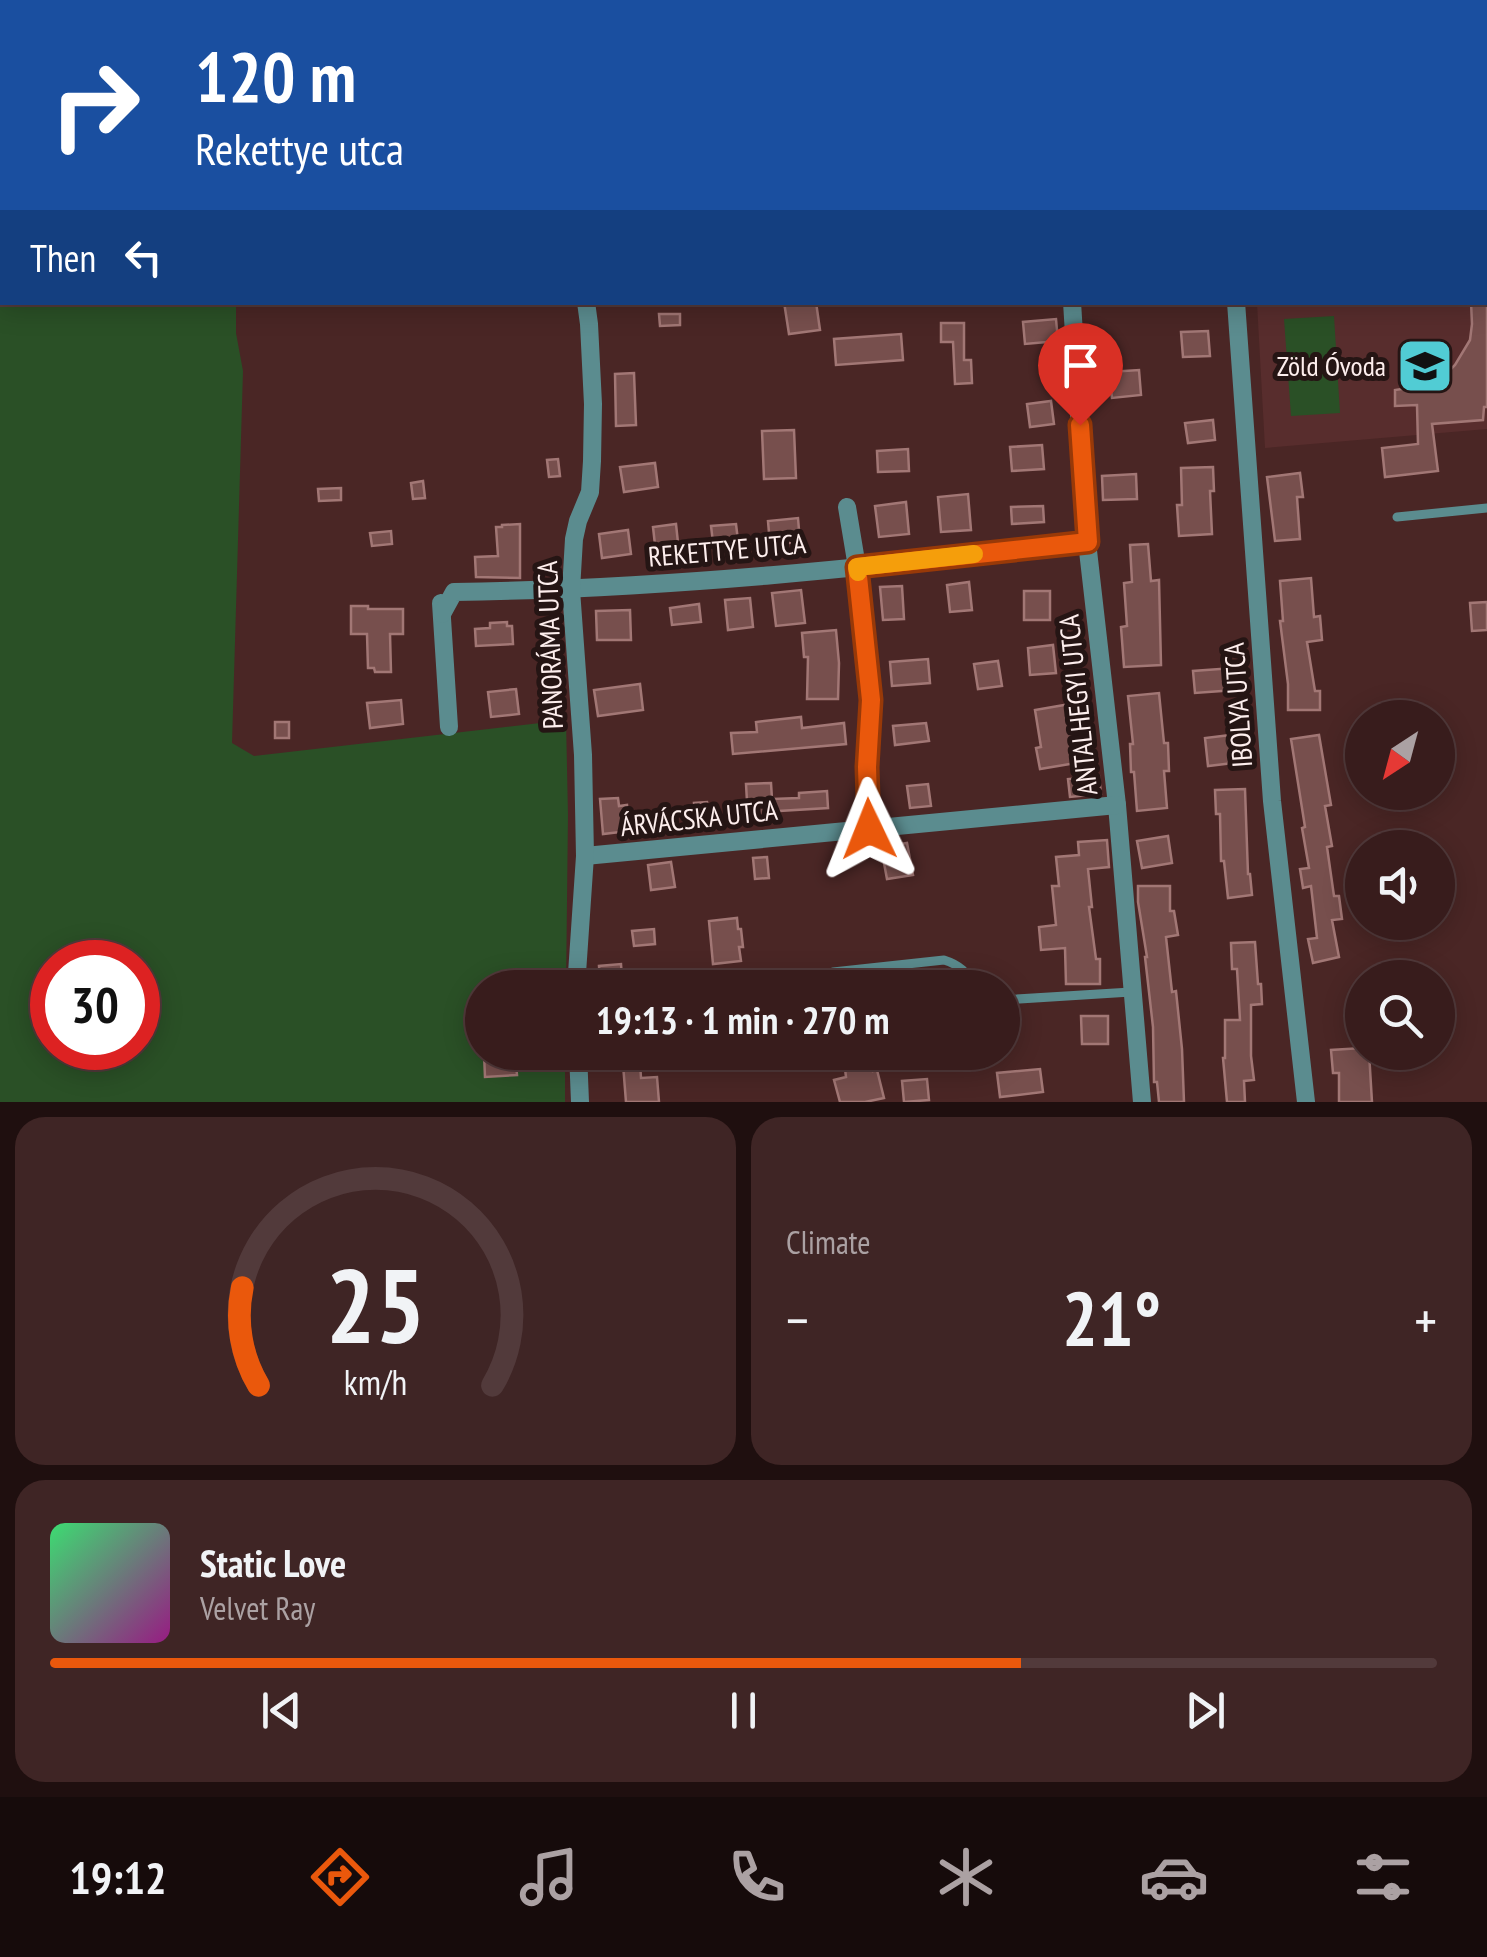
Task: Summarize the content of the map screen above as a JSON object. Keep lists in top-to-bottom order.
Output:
{
  "streets": {
    "street": [
      "REKETTYE UTCA",
      "PANORÁMA UTCA",
      "ANTALHEGYI UTCA",
      "IBOLYA UTCA",
      "ÁRVÁCSKA UTCA"
    ]
  },
  "crossings": [
    ["REKETTYE UTCA", "PANORÁMA UTCA"],
    ["REKETTYE UTCA", "ANTALHEGYI UTCA"],
    ["PANORÁMA UTCA", "ÁRVÁCSKA UTCA"],
    ["ANTALHEGYI UTCA", "ÁRVÁCSKA UTCA"]
  ],
  "places": {
    "school or university": ["Zöld Óvoda"]
  },
  "north": "bottom left",
  "page": {
    "turn": ["120 m", "Rekettye utca"],
    "then": "Then",
    "limit": "30",
    "trip": "19:13 · 1 min · 270 m",
    "tile": "Climate",
    "heat": ["−", "21°", "+"],
    "song": ["Static Love", "Velvet Ray"],
    "tabs": "19:12",
    "gauge": ["25", "km/h"]
  }
}
